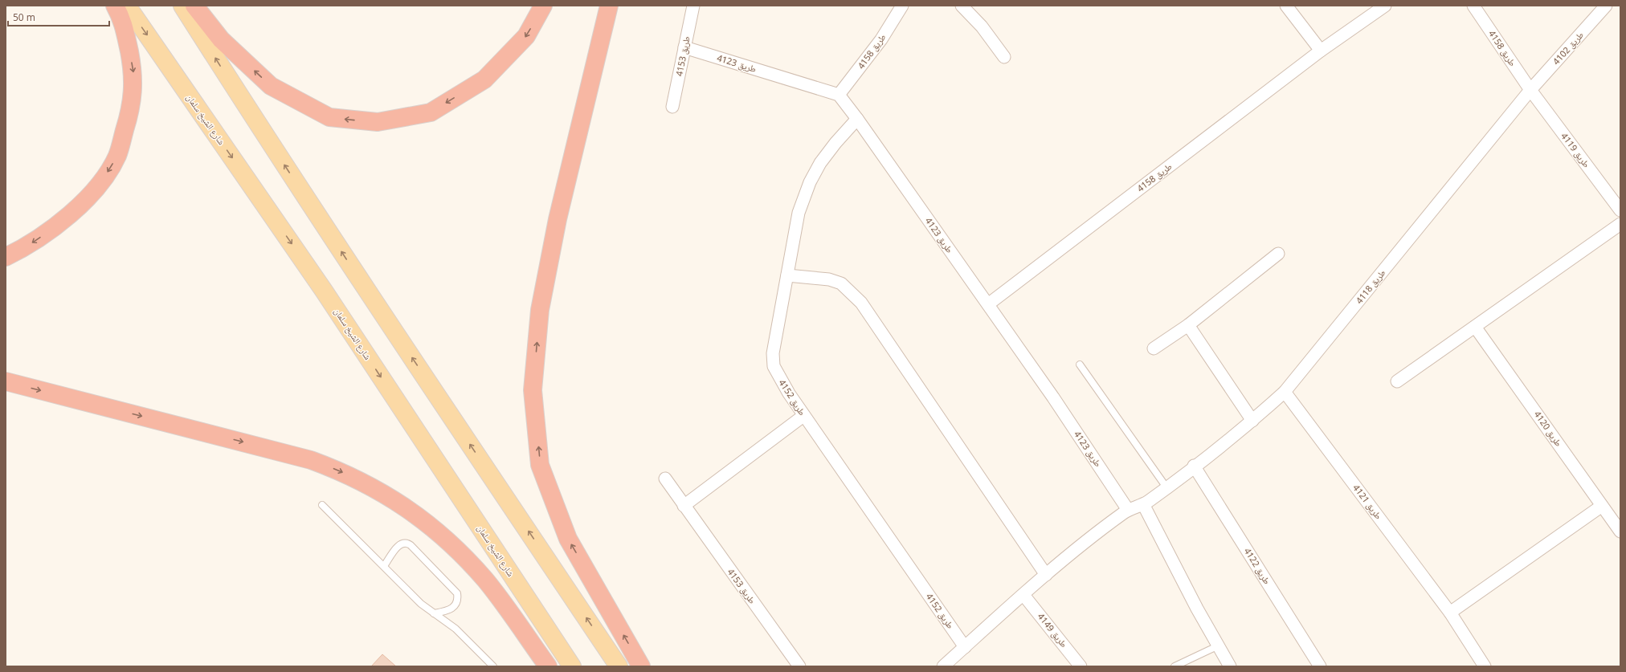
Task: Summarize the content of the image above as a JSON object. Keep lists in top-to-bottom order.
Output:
{
  "streets": {
    "main road": ["شارع الشيخ سلمان"],
    "street": [
      "طريق 4158",
      "طريق 4102",
      "طريق 4153",
      "طريق 4123",
      "طريق 4119",
      "طريق 4118",
      "طريق 4152",
      "طريق 4120",
      "طريق 4121",
      "طريق 4122",
      "طريق 4149"
    ]
  },
  "crossings": [
    ["طريق 4158", "طريق 4102"],
    ["طريق 4158", "طريق 4123"],
    ["طريق 4158", "طريق 4119"],
    ["طريق 4158", "طريق 4118"],
    ["طريق 4102", "طريق 4119"],
    ["طريق 4102", "طريق 4118"],
    ["طريق 4153", "طريق 4123"],
    ["طريق 4123", "طريق 4152"],
    ["طريق 4119", "طريق 4118"],
    ["طريق 4118", "طريق 4121"],
    ["طريق 4118", "طريق 4122"]
  ],
  "scale_bar": "50 m"
}
